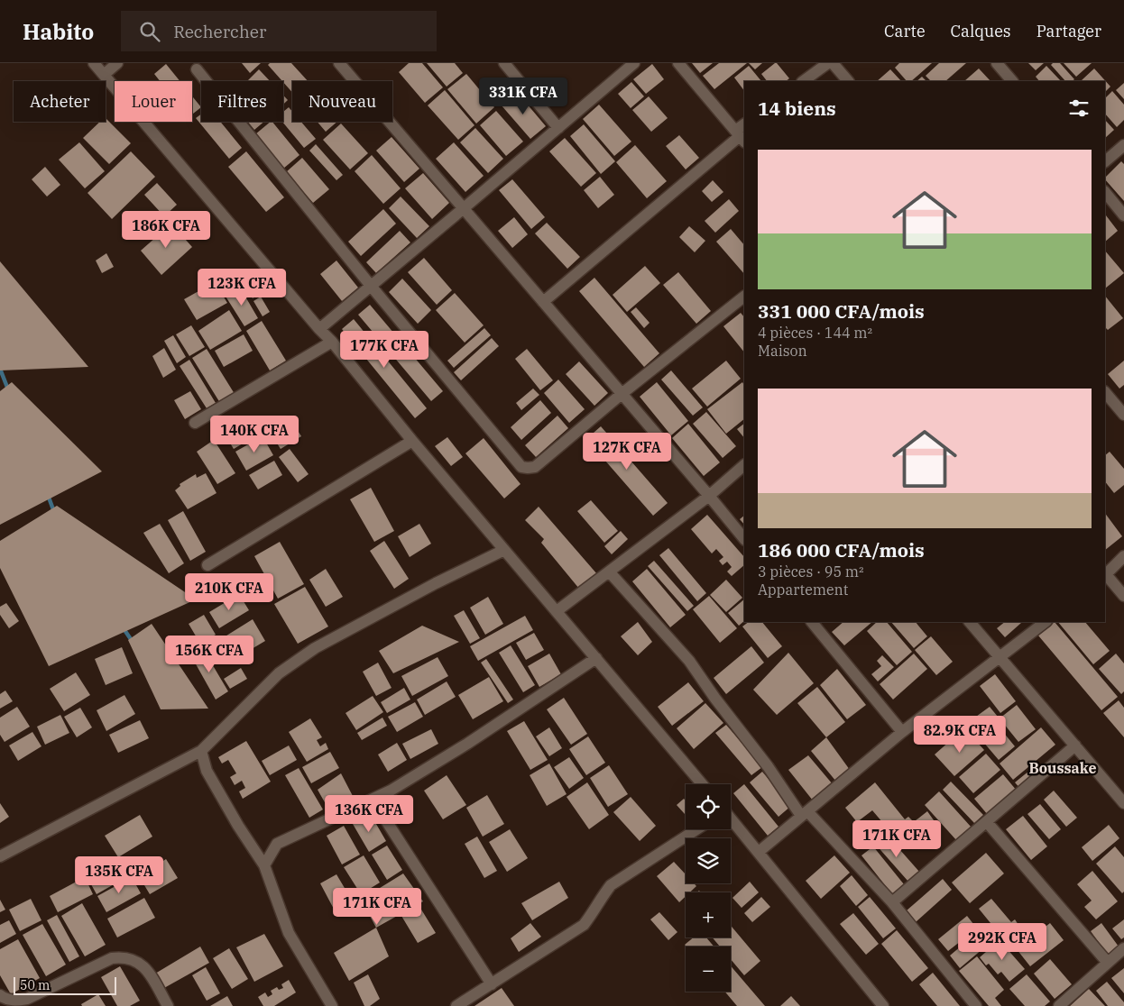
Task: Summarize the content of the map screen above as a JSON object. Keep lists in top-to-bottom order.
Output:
{
  "districts": ["Boussake"],
  "scale_bar": "50 m",
  "page": {
    "header": "Habito",
    "search": "Rechercher",
    "nav": ["Carte", "Calques", "Partager"],
    "price": [
      "331K CFA",
      "186K CFA",
      "123K CFA",
      "177K CFA",
      "140K CFA",
      "127K CFA",
      "210K CFA",
      "156K CFA",
      "82.9K CFA",
      "136K CFA",
      "171K CFA",
      "135K CFA",
      "171K CFA",
      "292K CFA"
    ],
    "chip": [
      "Acheter",
      "Louer",
      "Filtres",
      "Nouveau"
    ],
    "heading": "14 biens",
    "list": [
      {
        "name": "331 000 CFA/mois",
        "note": "4 pièces · 144 m² · Maison"
      },
      {
        "name": "186 000 CFA/mois",
        "note": "3 pièces · 95 m² · Appartement"
      }
    ],
    "map_buttons": ["+", "−"],
    "scale": "50 m"
  }
}
